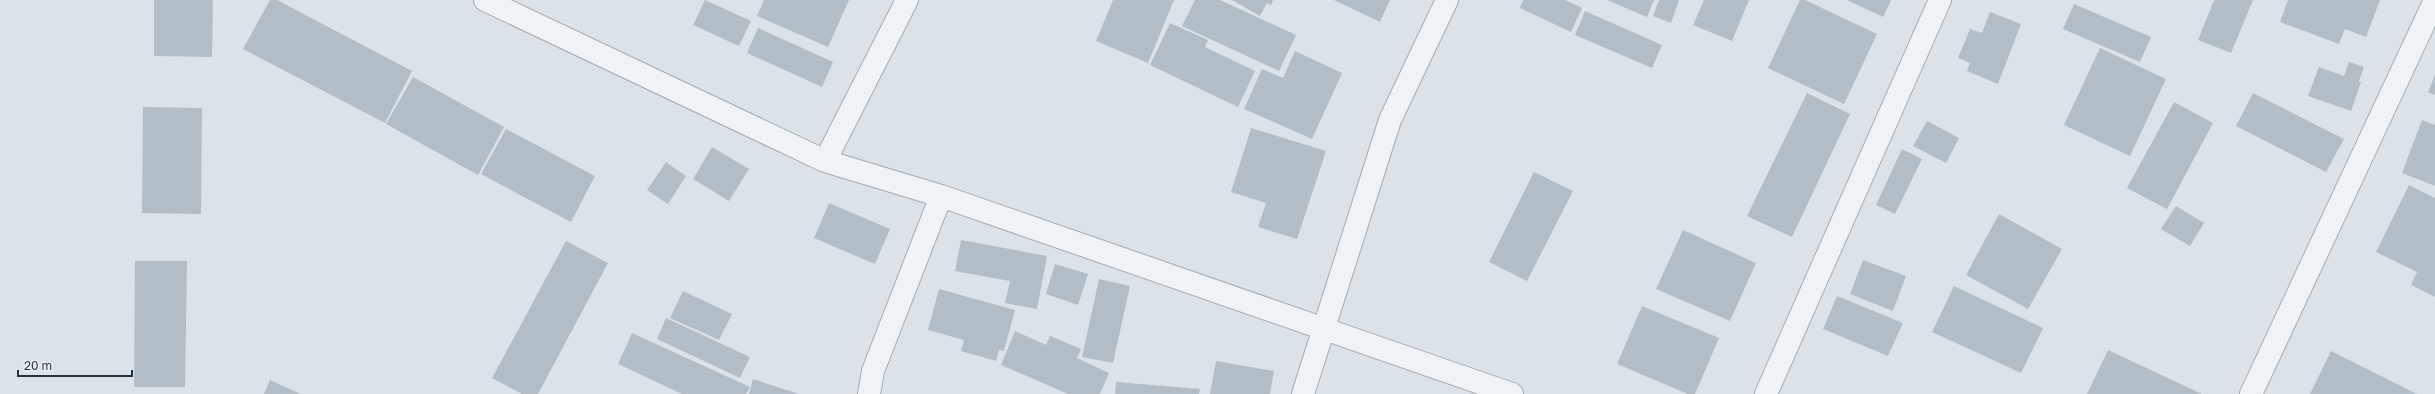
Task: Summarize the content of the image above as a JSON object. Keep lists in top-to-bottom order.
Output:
{
  "scale_bar": "20 m"
}
